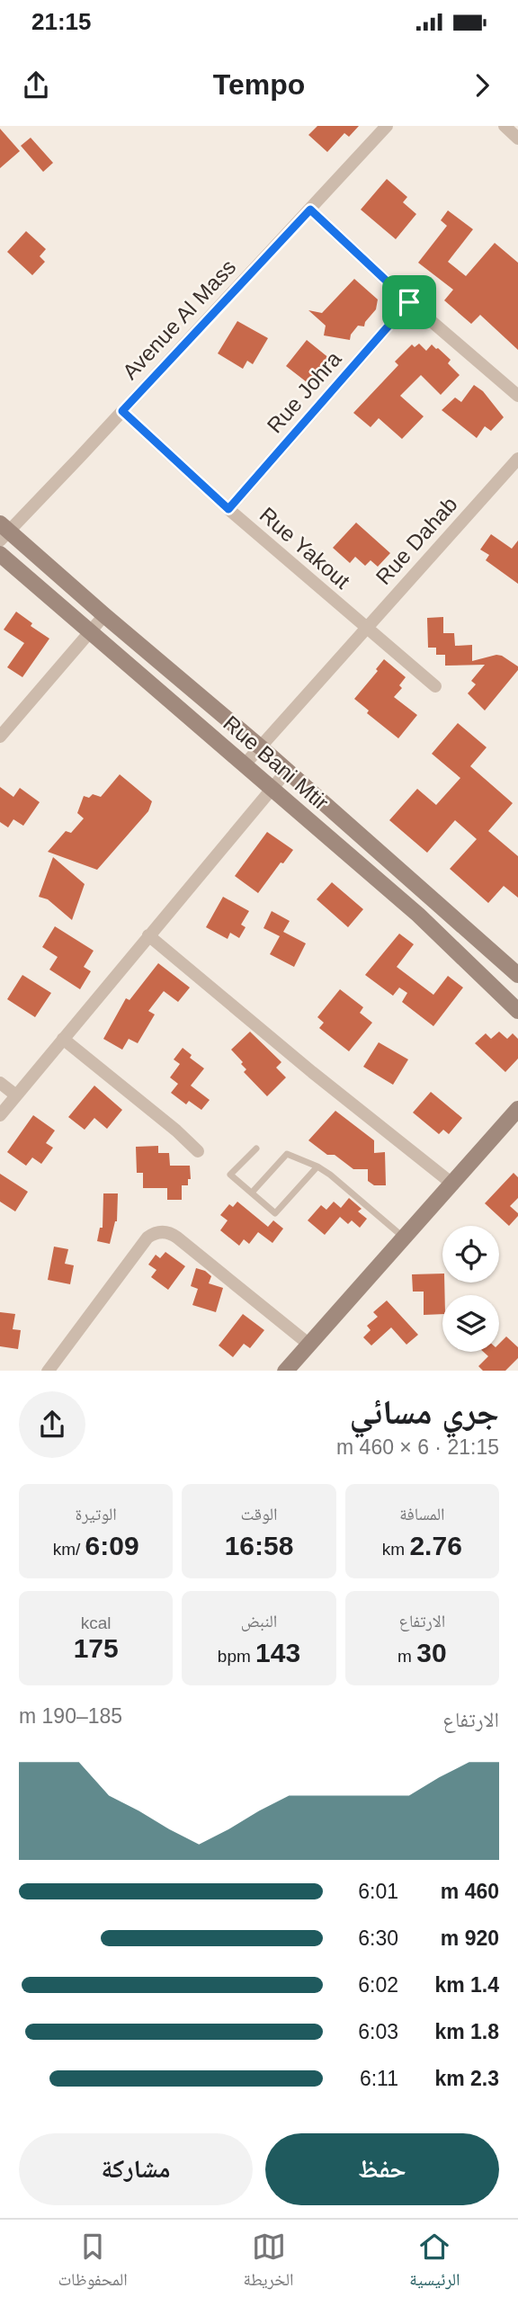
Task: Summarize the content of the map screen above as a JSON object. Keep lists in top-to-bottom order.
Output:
{
  "streets": {
    "street": [
      "Avenue Al Mass",
      "Rue Johra",
      "Rue Dahab",
      "Rue Yakout",
      "Rue Bani Mtir"
    ]
  },
  "crossings": [
    ["Avenue Al Mass", "Rue Yakout"],
    ["Avenue Al Mass", "Rue Bani Mtir"],
    ["Rue Johra", "Rue Yakout"],
    ["Rue Dahab", "Rue Yakout"],
    ["Rue Dahab", "Rue Bani Mtir"]
  ],
  "page": {
    "status": "21:15",
    "header": "Tempo",
    "heading": ["جري مسائي", "21:15 · 6 × 460 m"],
    "stats": [
      ["المسافة", "2.76 km"],
      ["الوقت", "16:58"],
      ["الوتيرة", "6:09 /km"],
      ["الارتفاع", "30 m"],
      ["النبض", "143 bpm"],
      ["kcal", "175"]
    ],
    "chart": ["الارتفاع", "185–190 m"],
    "list": [
      {
        "name": "460 m",
        "note": "6:01"
      },
      {
        "name": "920 m",
        "note": "6:30"
      },
      {
        "name": "1.4 km",
        "note": "6:02"
      },
      {
        "name": "1.8 km",
        "note": "6:03"
      },
      {
        "name": "2.3 km",
        "note": "6:11"
      }
    ],
    "buttons": ["حفظ", "مشاركة"],
    "tabs": ["الرئيسية", "الخريطة", "المحفوظات"]
  }
}
